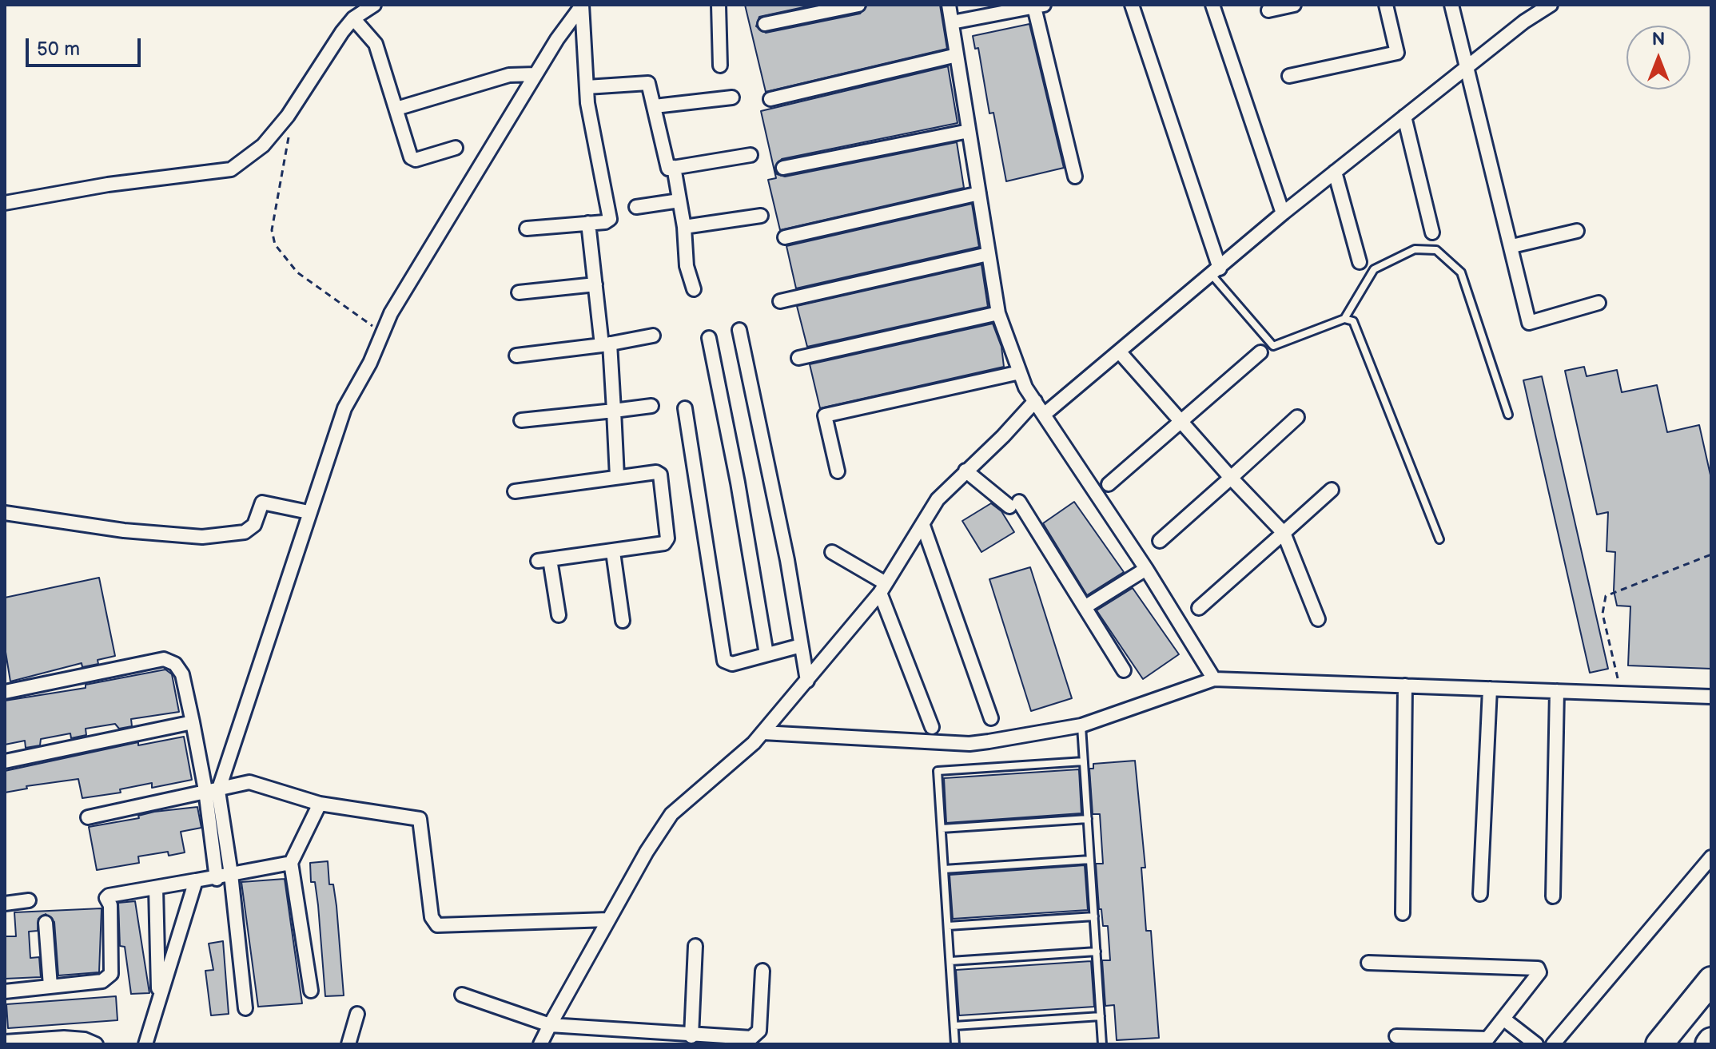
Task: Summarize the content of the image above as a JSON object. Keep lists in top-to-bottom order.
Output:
{
  "scale_bar": "50 m",
  "north": "top"
}
